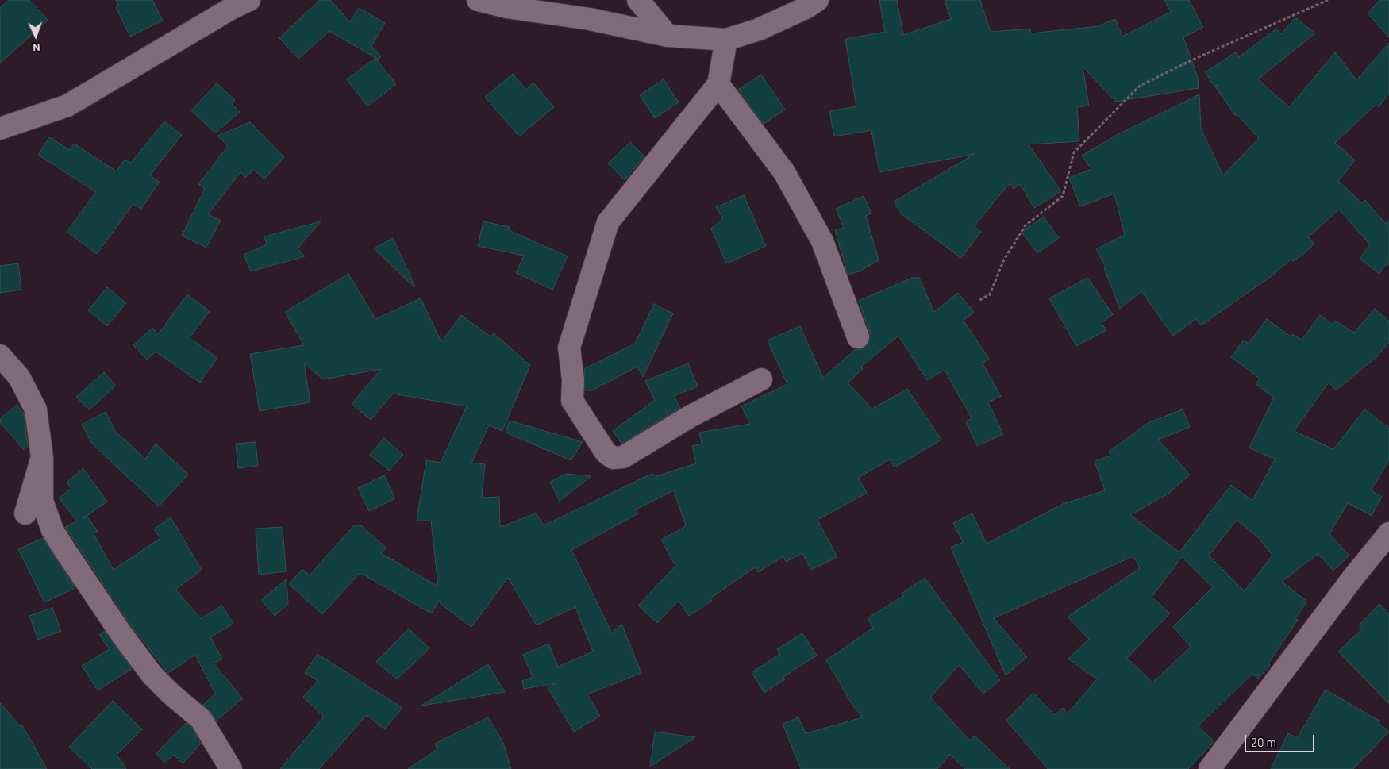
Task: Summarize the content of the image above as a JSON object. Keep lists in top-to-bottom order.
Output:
{
  "scale_bar": "20 m",
  "north": "bottom"
}
